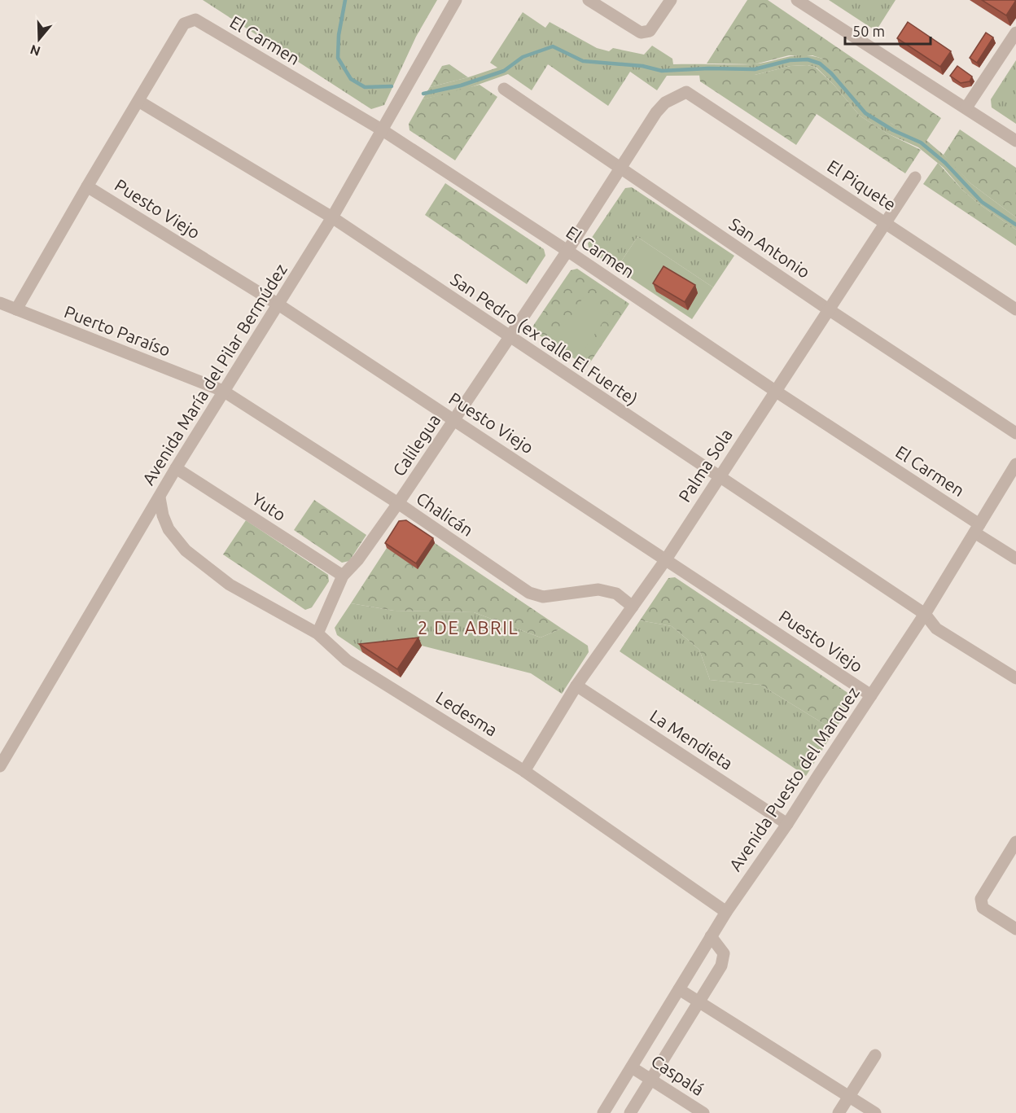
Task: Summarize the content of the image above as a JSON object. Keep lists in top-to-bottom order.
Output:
{
  "streets": {
    "street": [
      "El Carmen",
      "El Piquete",
      "Puesto Viejo",
      "San Antonio",
      "Puerto Paraíso",
      "San Pedro (ex calle El Fuerte)",
      "Avenida María del Pilar Bermúdez",
      "Calilegua",
      "Palma Sola",
      "Yuto",
      "Chalicán",
      "Ledesma",
      "La Mendieta",
      "Avenida Puesto del Marquez",
      "Caspalá"
    ]
  },
  "crossings": [
    ["El Carmen", "San Pedro (ex calle El Fuerte)"],
    ["El Carmen", "Avenida María del Pilar Bermúdez"],
    ["El Carmen", "Calilegua"],
    ["El Carmen", "Palma Sola"],
    ["El Carmen", "Avenida Puesto del Marquez"],
    ["El Piquete", "Calilegua"],
    ["El Piquete", "Palma Sola"],
    ["Puesto Viejo", "Avenida María del Pilar Bermúdez"],
    ["Puesto Viejo", "Calilegua"],
    ["Puesto Viejo", "Palma Sola"],
    ["Puesto Viejo", "Avenida Puesto del Marquez"],
    ["San Antonio", "Calilegua"],
    ["San Antonio", "Palma Sola"],
    ["Puerto Paraíso", "Avenida María del Pilar Bermúdez"],
    ["Puerto Paraíso", "Chalicán"],
    ["San Pedro (ex calle El Fuerte)", "Avenida María del Pilar Bermúdez"],
    ["San Pedro (ex calle El Fuerte)", "Calilegua"],
    ["San Pedro (ex calle El Fuerte)", "Palma Sola"],
    ["San Pedro (ex calle El Fuerte)", "Avenida Puesto del Marquez"],
    ["Avenida María del Pilar Bermúdez", "Yuto"],
    ["Avenida María del Pilar Bermúdez", "Chalicán"],
    ["Avenida María del Pilar Bermúdez", "Ledesma"],
    ["Calilegua", "Yuto"],
    ["Calilegua", "Chalicán"],
    ["Calilegua", "Ledesma"],
    ["Palma Sola", "Chalicán"],
    ["Palma Sola", "Ledesma"],
    ["Palma Sola", "La Mendieta"],
    ["Ledesma", "Avenida Puesto del Marquez"],
    ["La Mendieta", "Avenida Puesto del Marquez"],
    ["Avenida Puesto del Marquez", "Caspalá"]
  ],
  "districts": ["2 DE ABRIL"],
  "scale_bar": "50 m",
  "north": "bottom"
}
